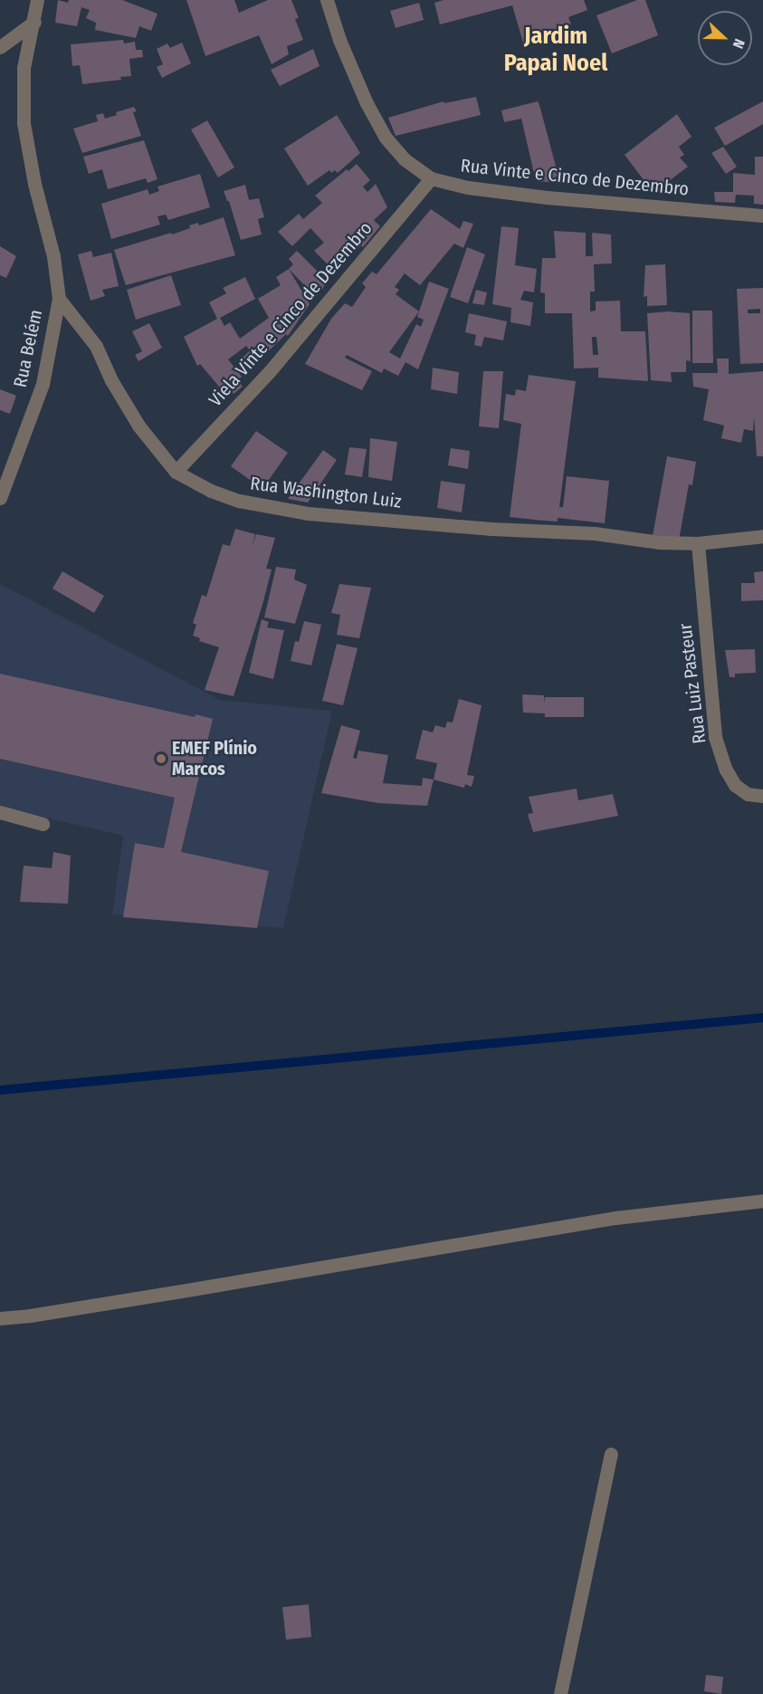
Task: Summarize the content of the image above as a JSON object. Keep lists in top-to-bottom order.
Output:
{
  "streets": {
    "street": [
      "Rua Vinte e Cinco de Dezembro",
      "Viela Vinte e Cinco de Dezembro",
      "Rua Belém",
      "Rua Washington Luiz",
      "Rua Luiz Pasteur"
    ]
  },
  "crossings": [
    ["Rua Vinte e Cinco de Dezembro", "Viela Vinte e Cinco de Dezembro"],
    ["Viela Vinte e Cinco de Dezembro", "Rua Washington Luiz"],
    ["Rua Belém", "Rua Washington Luiz"],
    ["Rua Washington Luiz", "Rua Luiz Pasteur"]
  ],
  "districts": ["Jardim Papai Noel"],
  "places": ["EMEF Plínio Marcos"],
  "north": "right"
}
